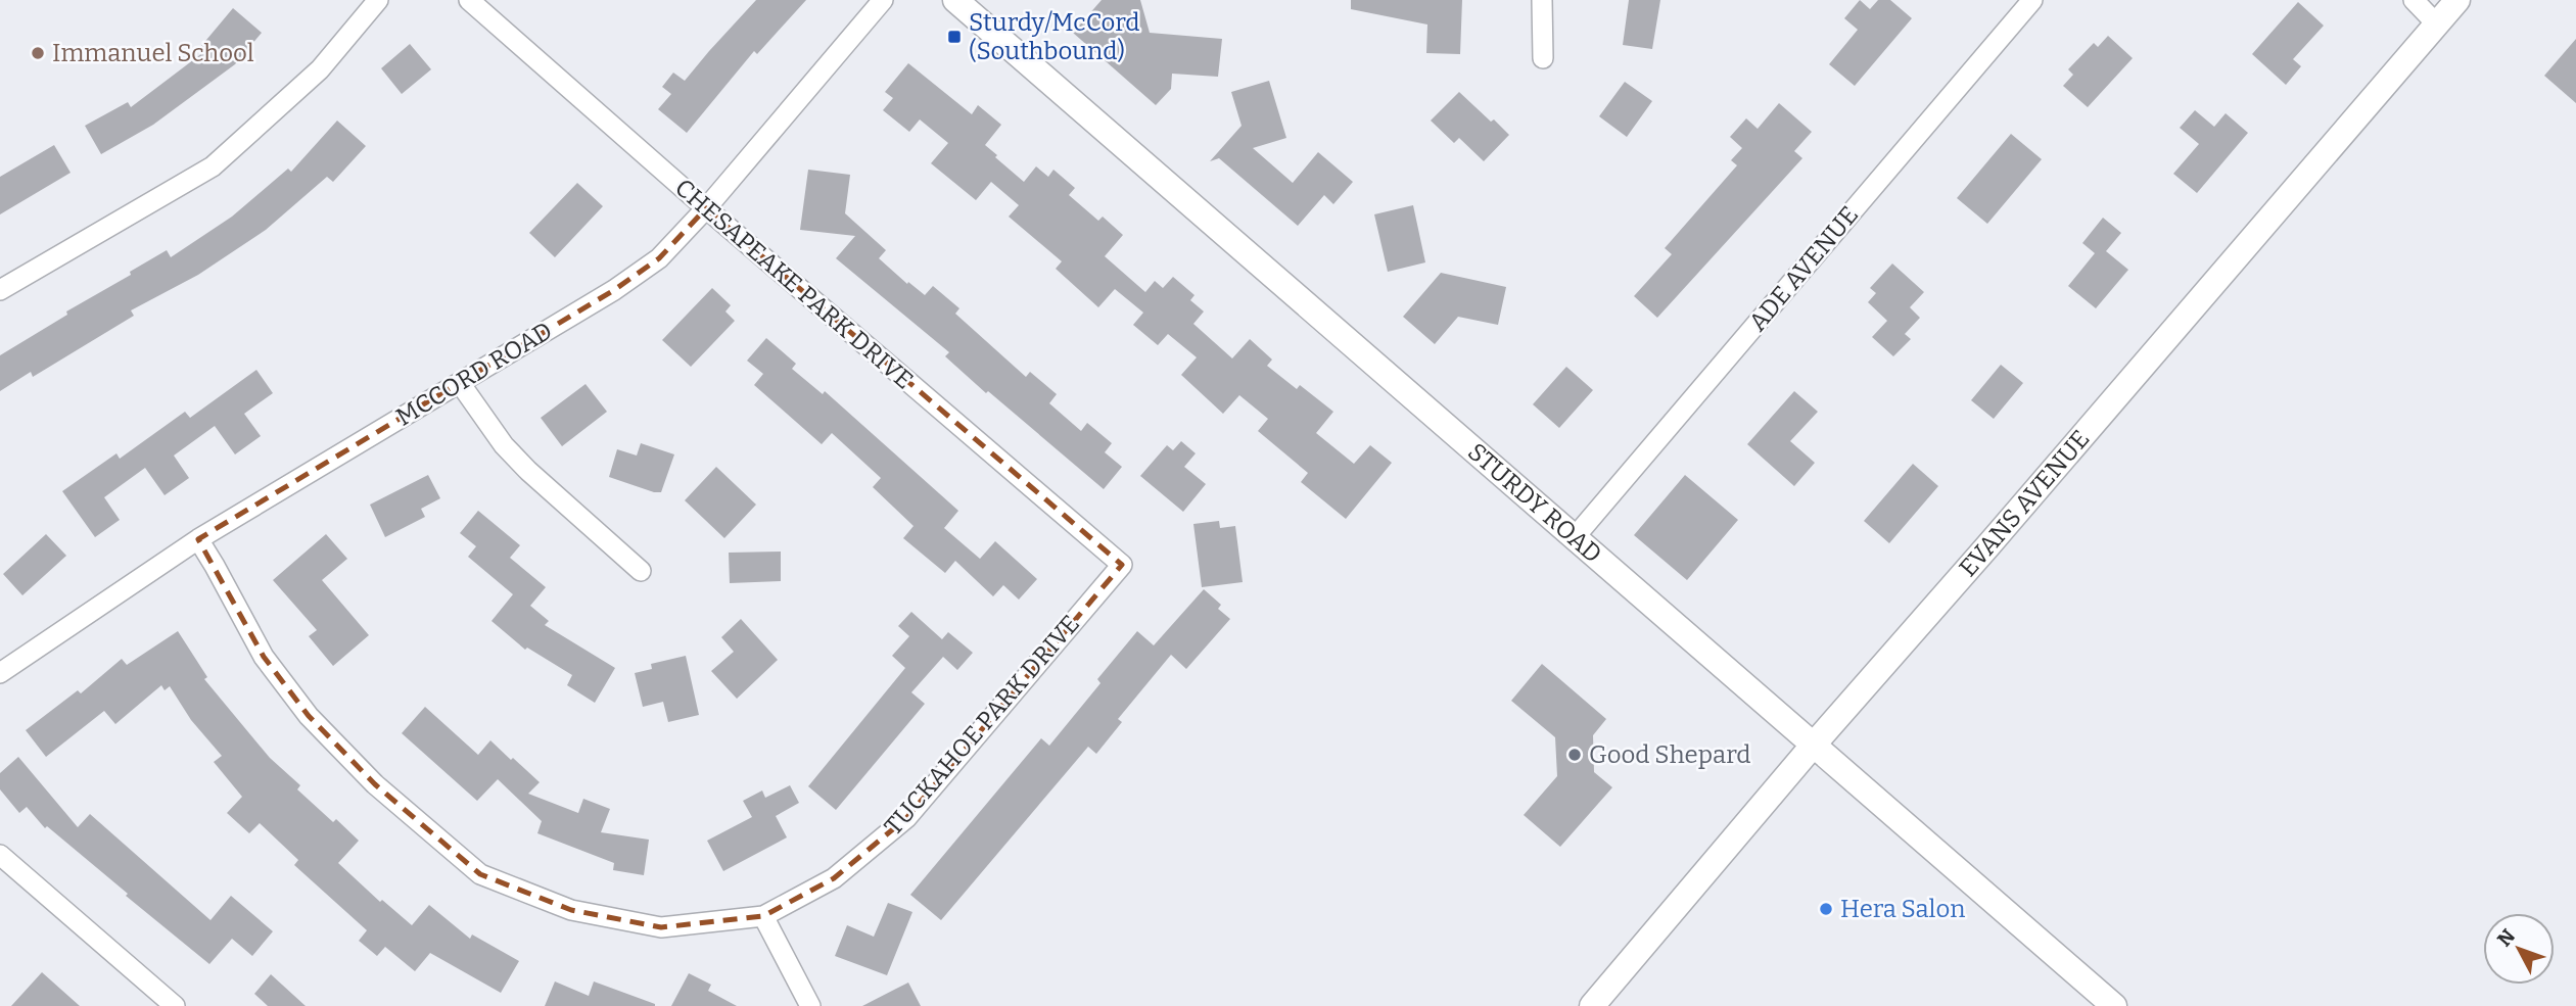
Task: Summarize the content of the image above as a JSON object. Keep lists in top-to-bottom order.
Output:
{
  "streets": {
    "street": [
      "ADE AVENUE",
      "CHESAPEAKE PARK DRIVE",
      "MCCORD ROAD",
      "STURDY ROAD",
      "EVANS AVENUE",
      "TUCKAHOE PARK DRIVE"
    ]
  },
  "crossings": [
    ["ADE AVENUE", "STURDY ROAD"],
    ["CHESAPEAKE PARK DRIVE", "MCCORD ROAD"],
    ["CHESAPEAKE PARK DRIVE", "TUCKAHOE PARK DRIVE"],
    ["MCCORD ROAD", "TUCKAHOE PARK DRIVE"],
    ["STURDY ROAD", "EVANS AVENUE"]
  ],
  "places": {
    "transit": ["Sturdy/McCord (Southbound)"],
    "other": ["Immanuel School", "Good Shepard", "Hera Salon"]
  },
  "north": "top left"
}
